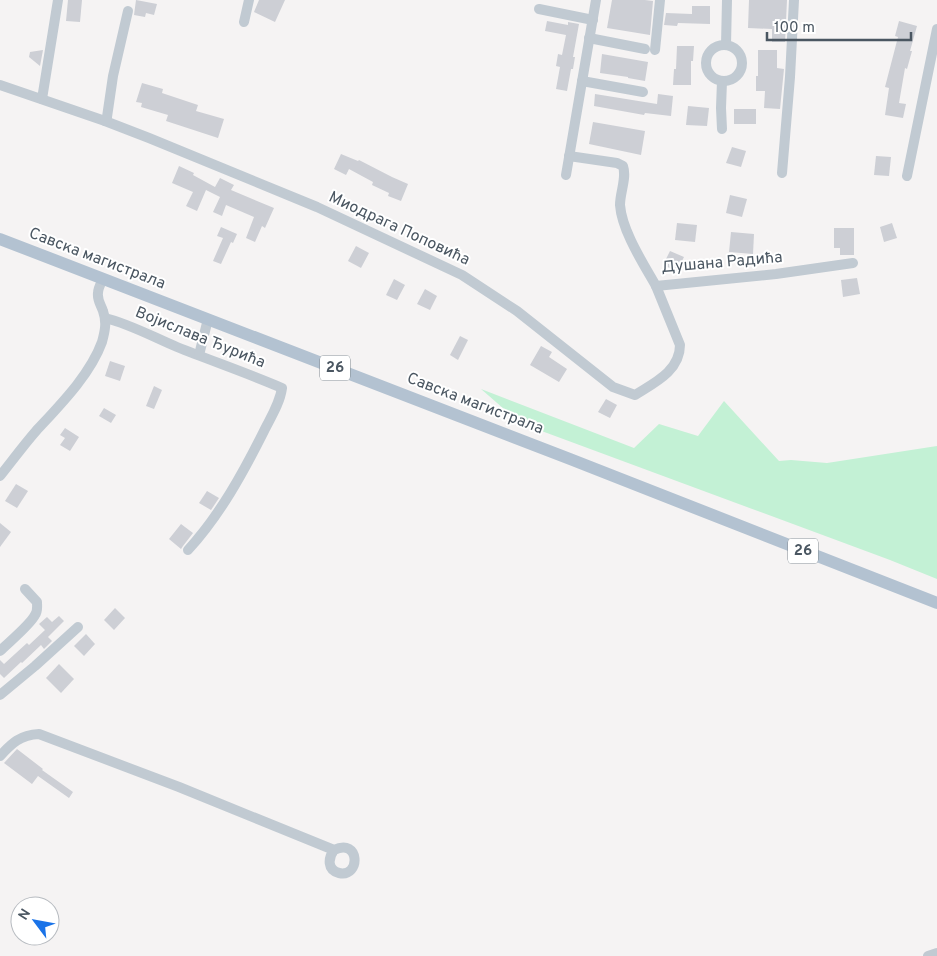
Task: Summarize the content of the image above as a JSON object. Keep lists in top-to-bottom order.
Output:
{
  "streets": {
    "main road": ["Савска магистрала", "26"],
    "street": ["Миодрага Поповића", "Душана Радића", "Војислава Ђурића"]
  },
  "crossings": [
    ["Миодрага Поповића", "Душана Радића"]
  ],
  "scale_bar": "100 m",
  "north": "top left"
}
